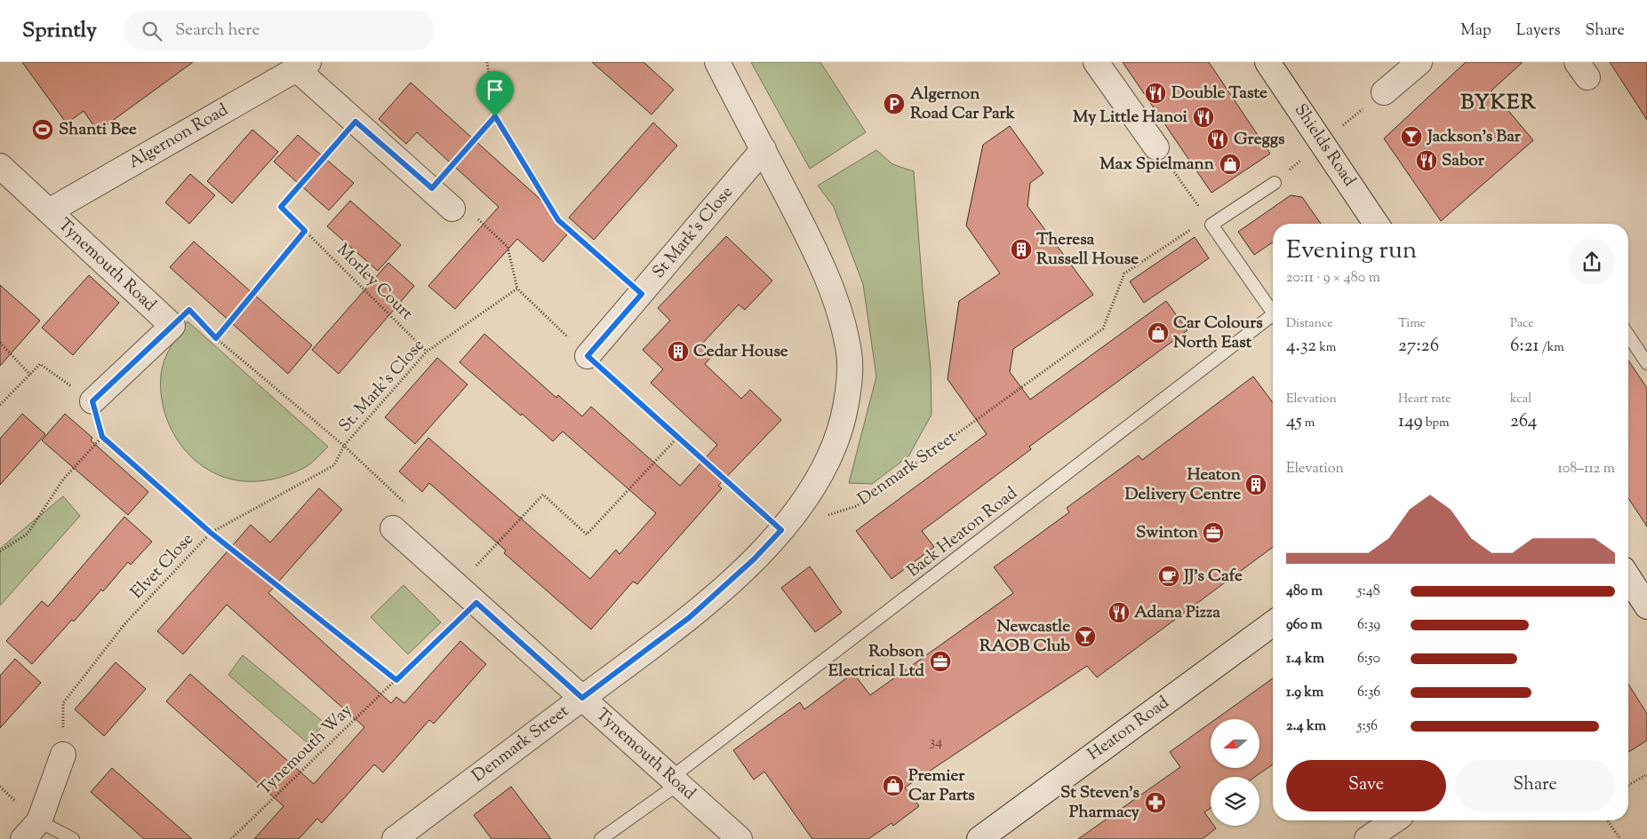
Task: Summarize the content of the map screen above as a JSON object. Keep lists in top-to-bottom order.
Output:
{
  "streets": {
    "street": [
      "Algernon Road",
      "Shields Road",
      "St Mark's Close",
      "Tynemouth Road",
      "Denmark Street",
      "Heaton Road"
    ],
    "lane": ["Back Heaton Road"],
    "path": [
      "Morley Court",
      "St. Mark's Close",
      "Elvet Close",
      "Tynemouth Way"
    ]
  },
  "crossings": [
    ["Algernon Road", "Tynemouth Road"],
    ["St Mark's Close", "Denmark Street"],
    ["Tynemouth Road", "Denmark Street"],
    ["Tynemouth Road", "Back Heaton Road"],
    ["Tynemouth Road", "Tynemouth Way"],
    ["Morley Court", "St. Mark's Close"],
    ["St. Mark's Close", "Elvet Close"]
  ],
  "districts": ["BYKER"],
  "places": {
    "restaurant": [
      "Double Taste",
      "My Little Hanoi",
      "Greggs",
      "Sabor",
      "Adana Pizza"
    ],
    "parking": ["Algernon Road Car Park"],
    "sports": ["Shanti Bee"],
    "bar": ["Jackson's Bar", "Newcastle RAOB Club"],
    "shop": ["Max Spielmann", "Car Colours North East", "Premier Car Parts"],
    "building": ["Theresa Russell House", "Cedar House", "Heaton Delivery Centre"],
    "office": ["Swinton", "Robson Electrical Ltd"],
    "cafe": ["JJ's Cafe"],
    "pharmacy": ["St Steven's Pharmacy"]
  },
  "house_numbers": ["34"],
  "north": "left",
  "page": {
    "header": "Sprintly",
    "search": "Search here",
    "nav": ["Map", "Layers", "Share"],
    "heading": ["Evening run", "20:11 · 9 × 480 m"],
    "stats": [
      ["Distance", "4.32 km"],
      ["Time", "27:26"],
      ["Pace", "6:21 /km"],
      ["Elevation", "45 m"],
      ["Heart rate", "149 bpm"],
      ["kcal", "264"]
    ],
    "chart": ["Elevation", "108–112 m"],
    "list": [
      {
        "name": "480 m",
        "note": "5:48"
      },
      {
        "name": "960 m",
        "note": "6:39"
      },
      {
        "name": "1.4 km",
        "note": "6:50"
      },
      {
        "name": "1.9 km",
        "note": "6:36"
      },
      {
        "name": "2.4 km",
        "note": "5:56"
      }
    ],
    "buttons": ["Save", "Share"]
  }
}
